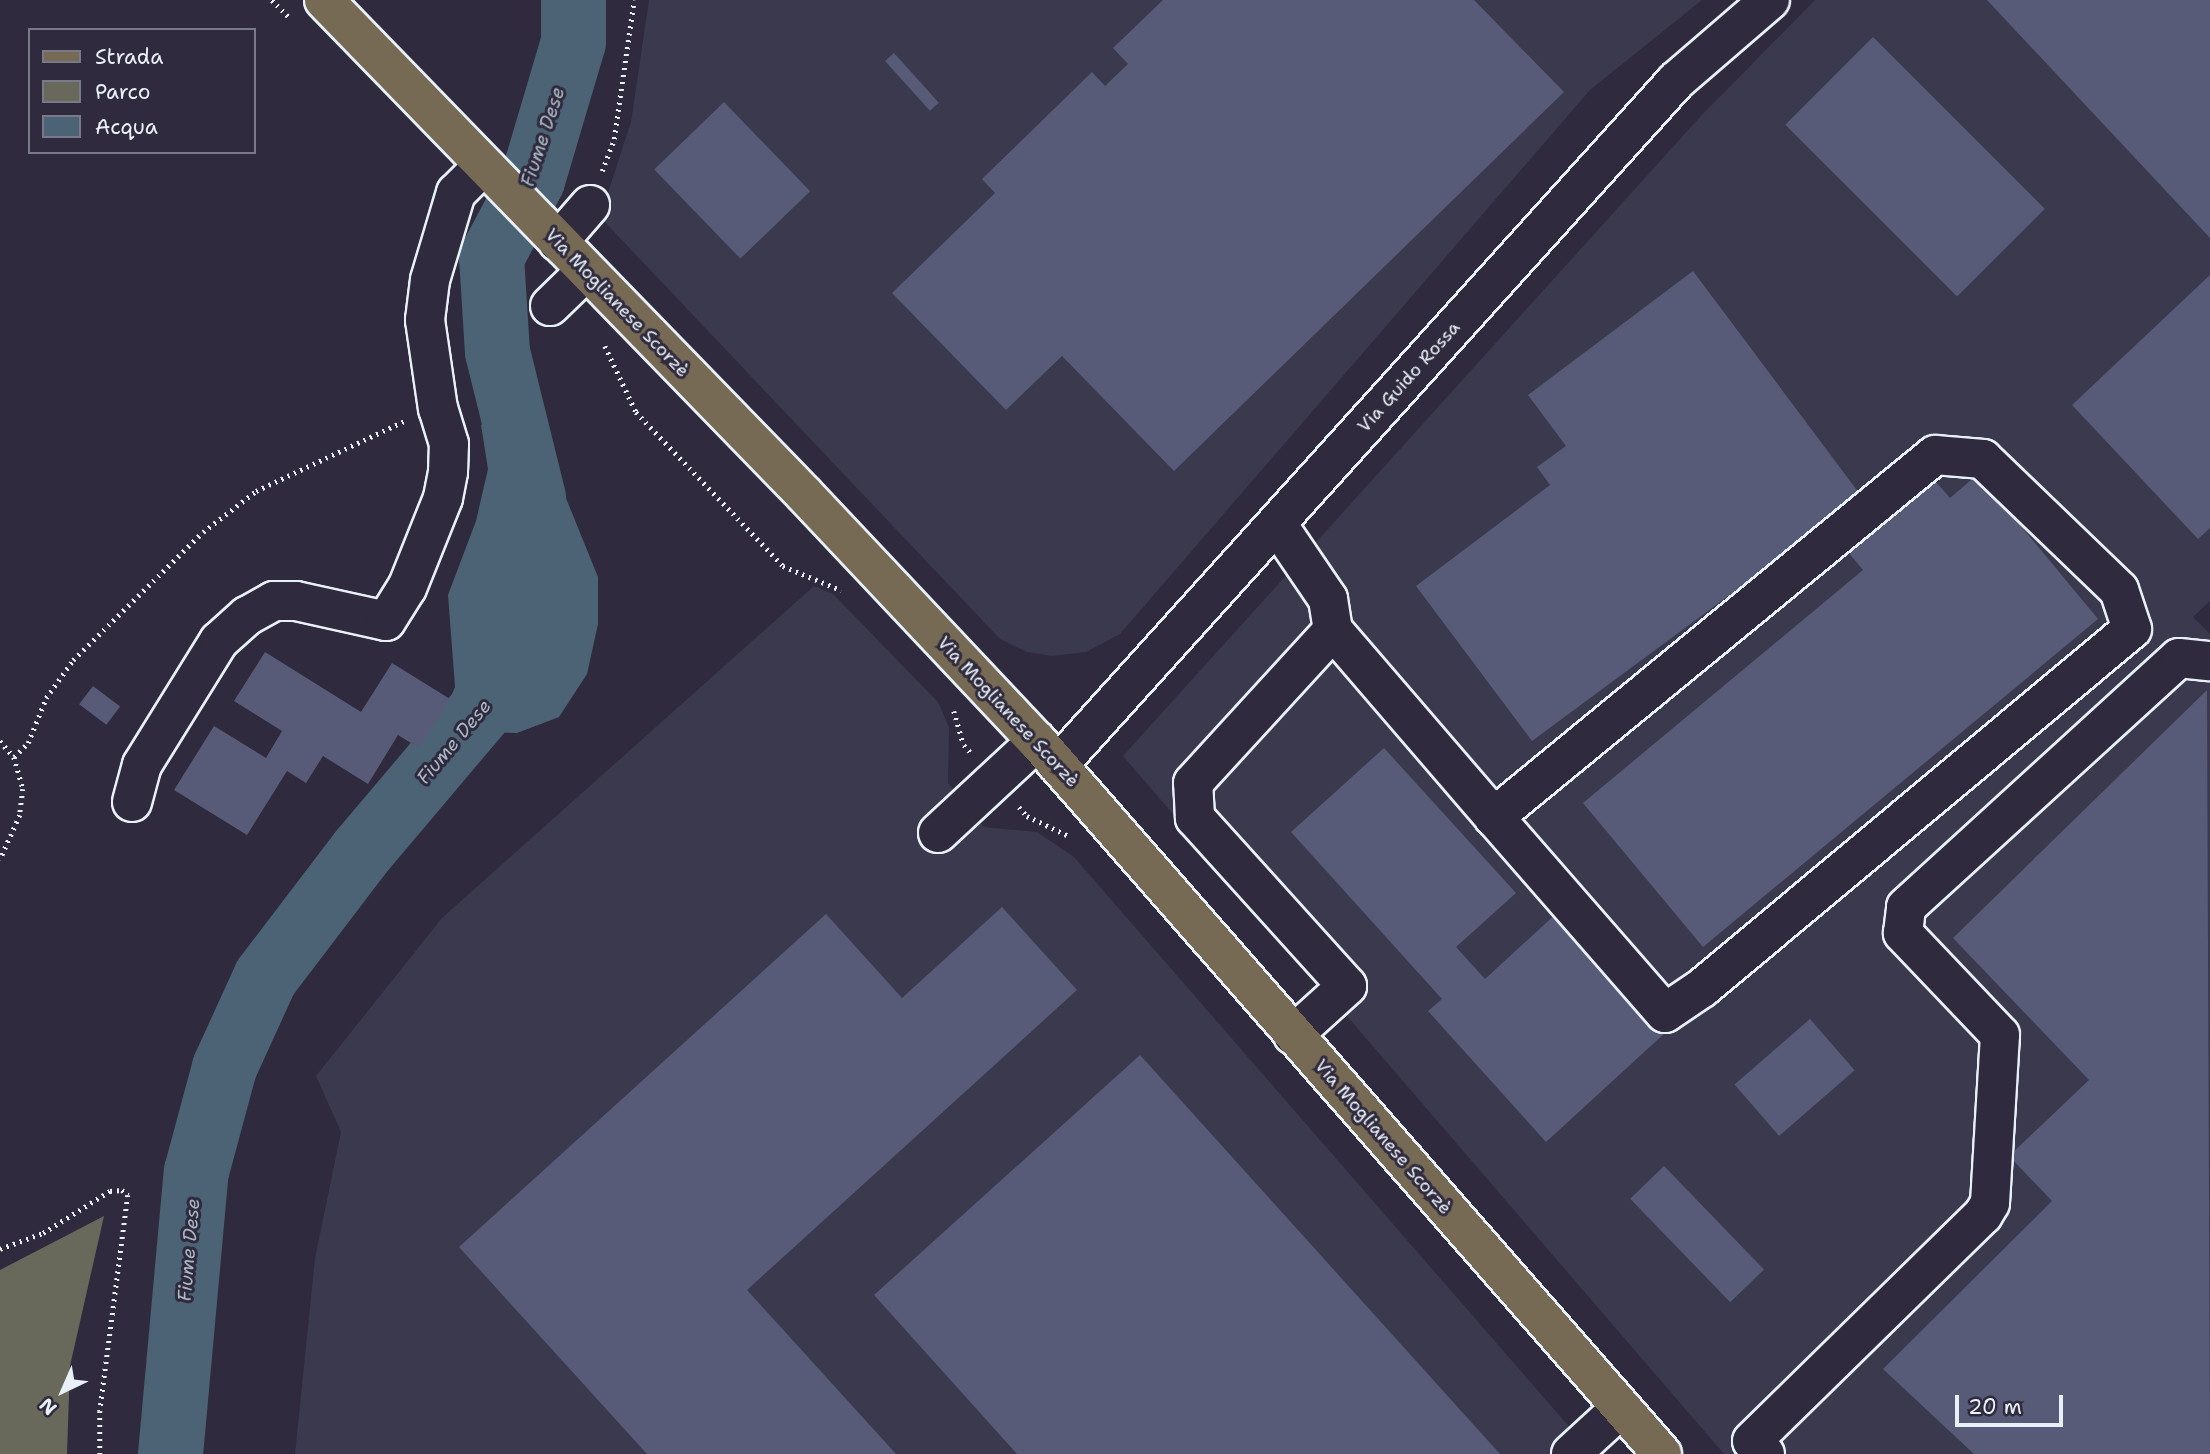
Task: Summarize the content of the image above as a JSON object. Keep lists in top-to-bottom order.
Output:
{
  "streets": {
    "main road": ["Via Moglianese Scorzè"],
    "street": ["Via Guido Rossa"]
  },
  "crossings": [
    ["Via Moglianese Scorzè", "Via Guido Rossa"]
  ],
  "water": ["Fiume Dese"],
  "legend": ["Strada", "Parco", "Acqua"],
  "scale_bar": "20 m",
  "north": "bottom left"
}
